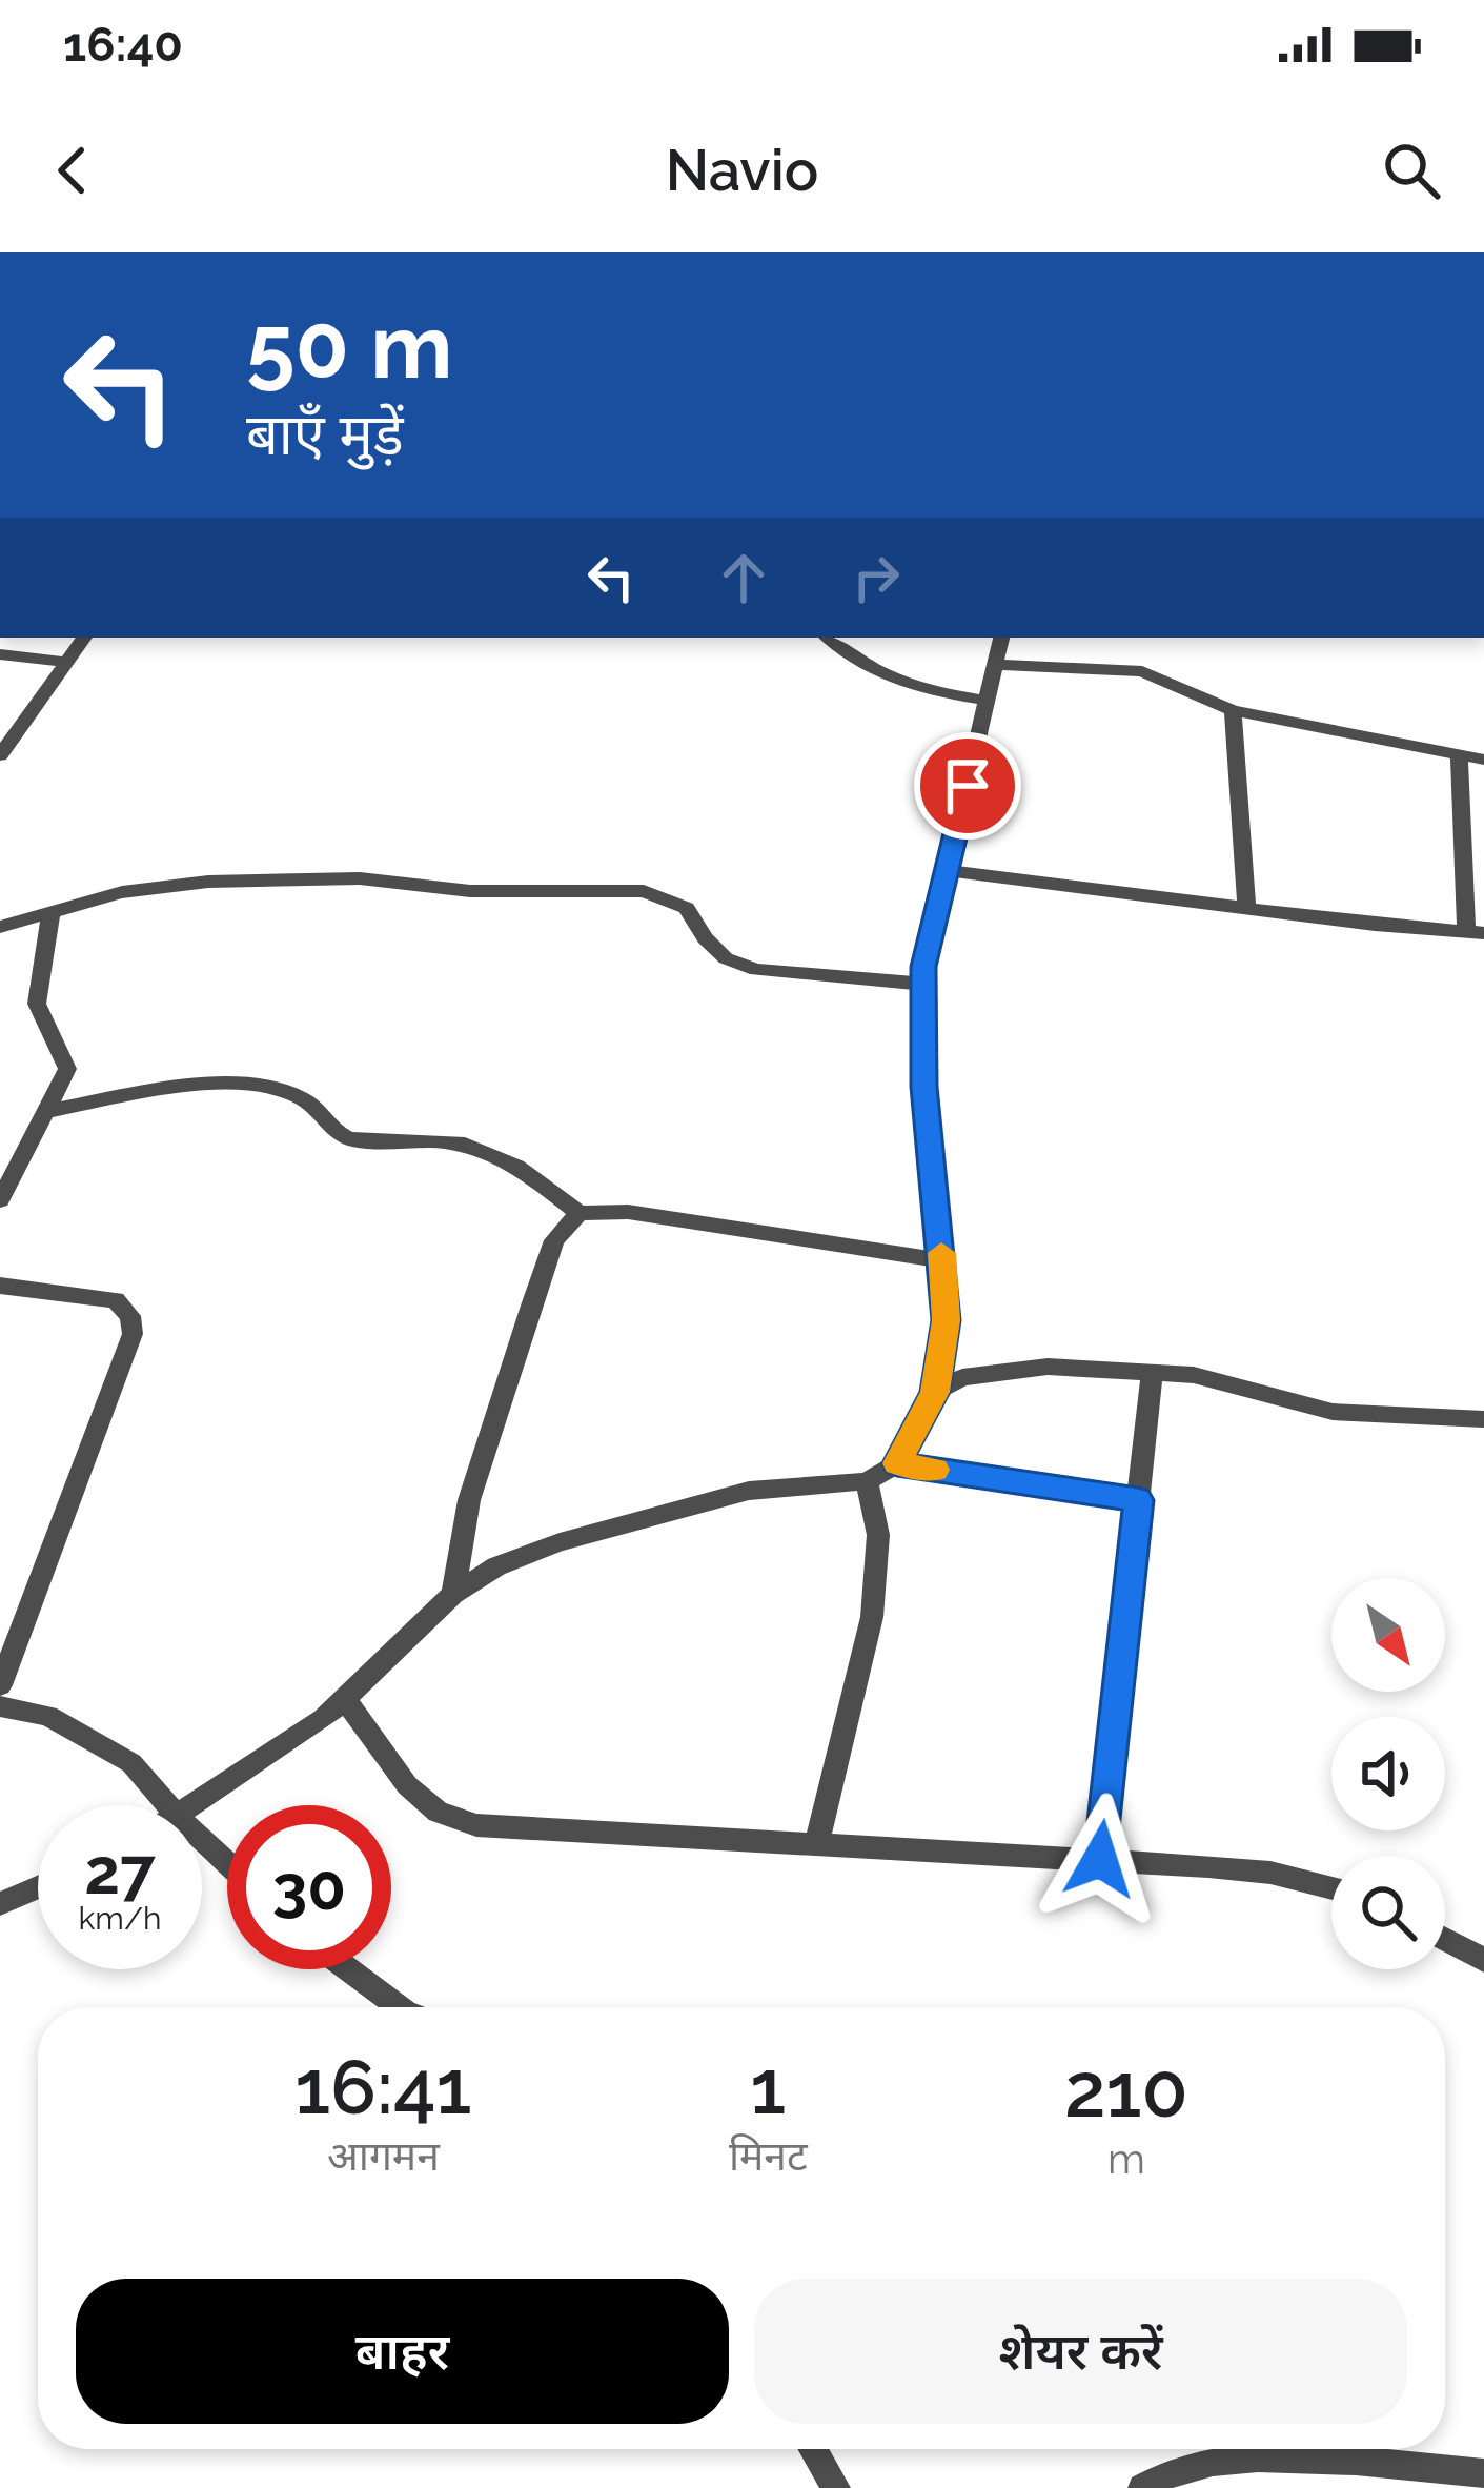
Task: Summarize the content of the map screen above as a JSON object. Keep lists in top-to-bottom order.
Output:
{
  "north": "bottom right",
  "page": {
    "status": "16:40",
    "header": "Navio",
    "turn": ["50 m", "बाएँ मुड़ें"],
    "speed": "27 km/h",
    "limit": "30",
    "eta": [
      "16:41",
      "आगमन",
      "1",
      "मिनट",
      "210",
      "m"
    ],
    "buttons": ["बाहर", "शेयर करें"]
  }
}
